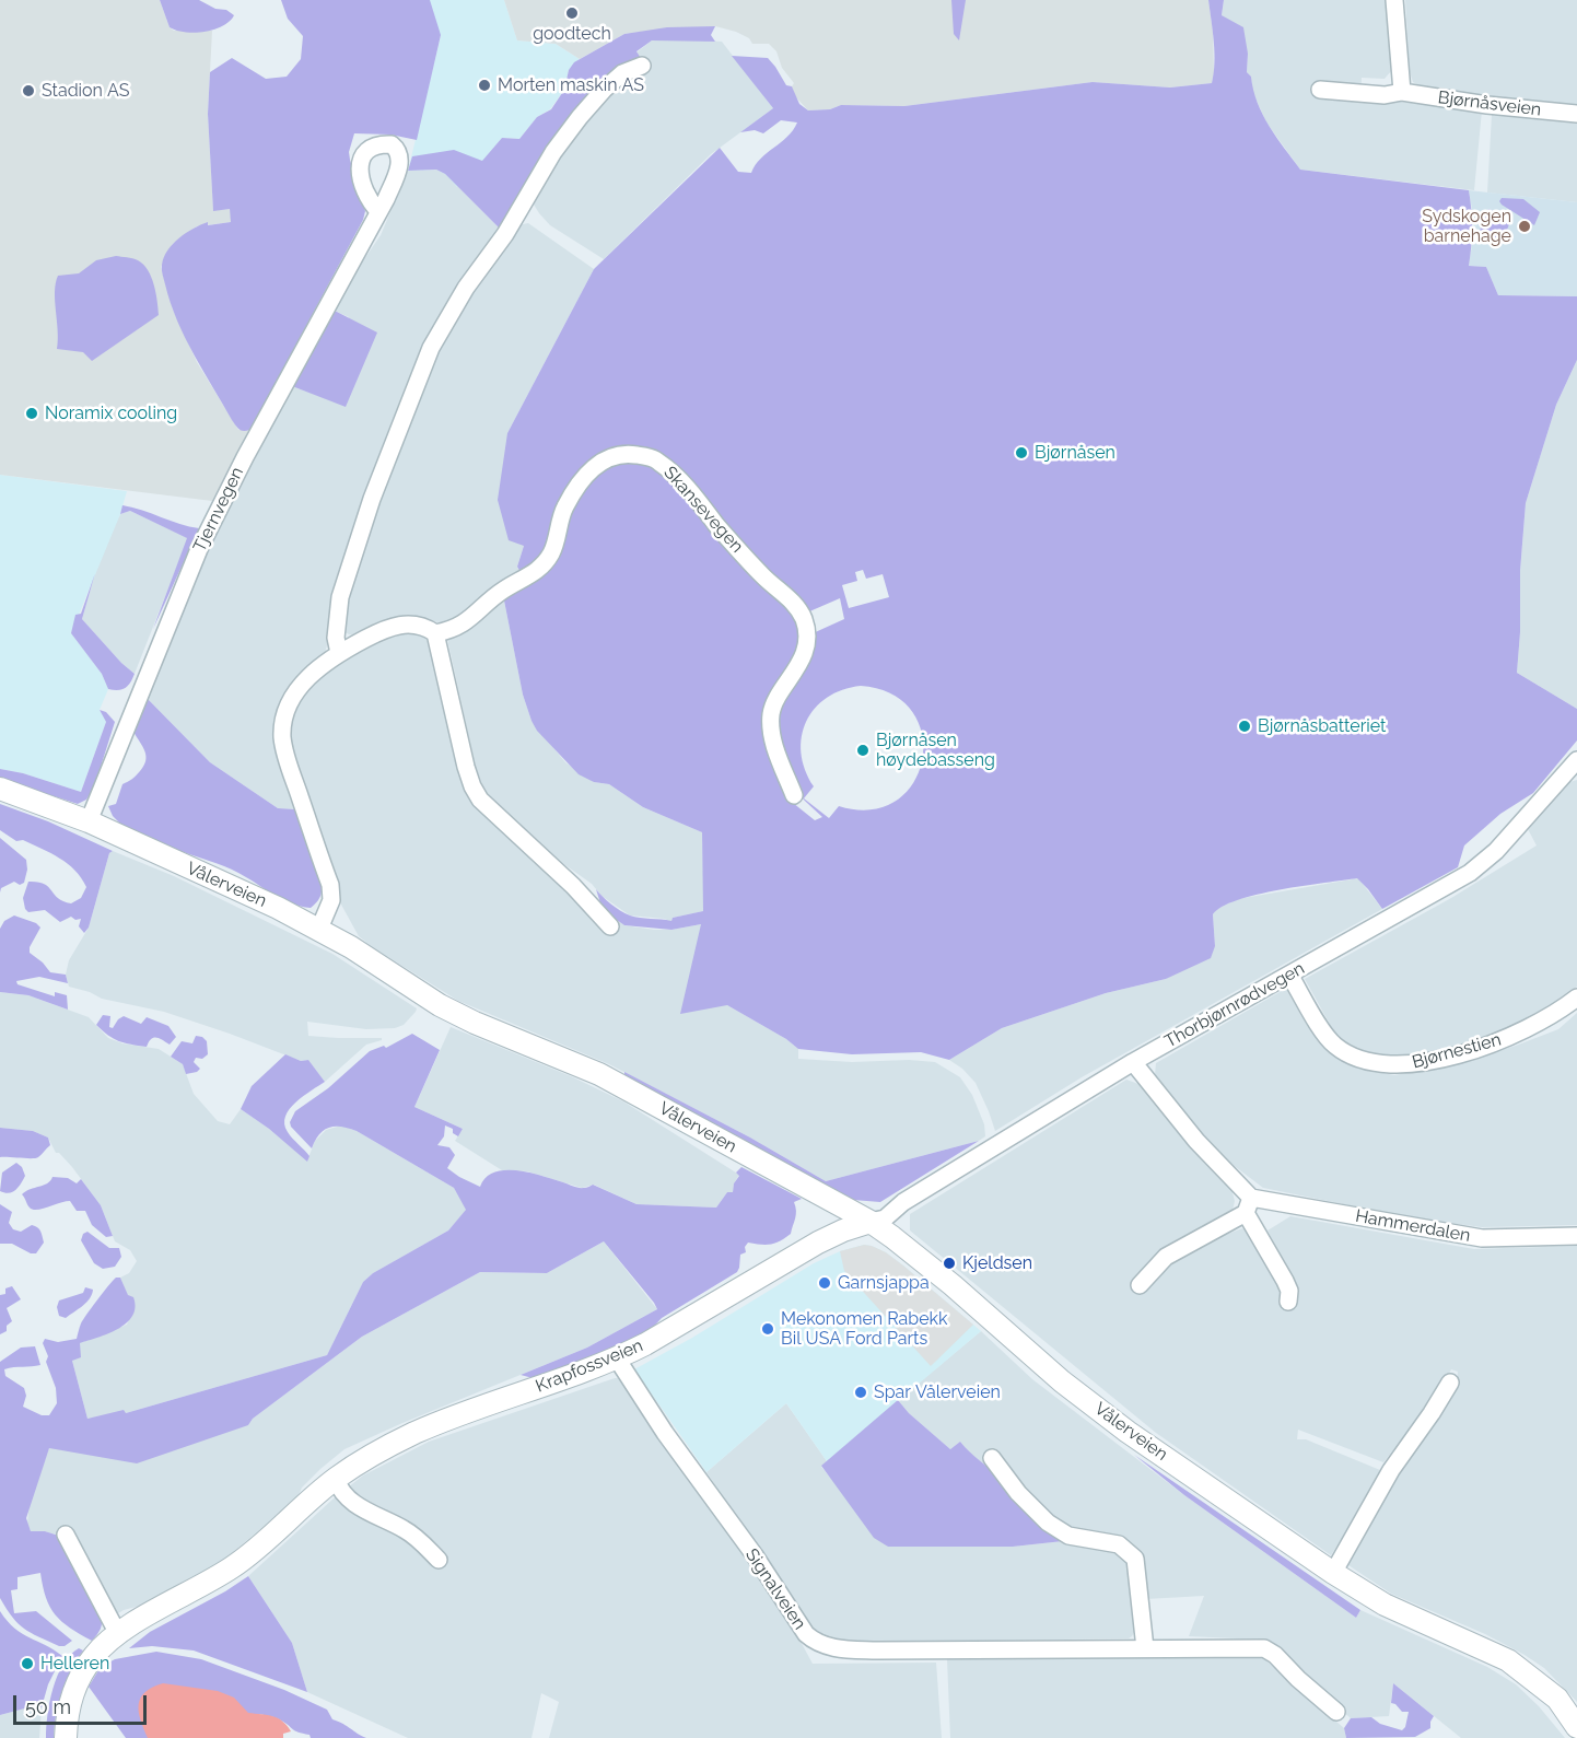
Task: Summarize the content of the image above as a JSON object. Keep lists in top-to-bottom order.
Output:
{
  "streets": {
    "street": [
      "Bjørnåsveien",
      "Tjernvegen",
      "Skansevegen",
      "Vålerveien",
      "Thorbjørnrødvegen",
      "Bjørnestien",
      "Hammerdalen",
      "Krapfossveien",
      "Signalveien"
    ]
  },
  "crossings": [
    ["Tjernvegen", "Vålerveien"],
    ["Vålerveien", "Thorbjørnrødvegen"],
    ["Vålerveien", "Krapfossveien"],
    ["Thorbjørnrødvegen", "Bjørnestien"],
    ["Thorbjørnrødvegen", "Krapfossveien"],
    ["Krapfossveien", "Signalveien"]
  ],
  "places": [
    "goodtech",
    "Morten maskin AS",
    "Stadion AS",
    "Sydskogen barnehage",
    "Noramix cooling",
    "Bjørnåsen",
    "Bjørnåsbatteriet",
    "Bjørnåsen høydebasseng",
    "Kjeldsen",
    "Garnsjappa",
    "Mekonomen Rabekk Bil USA Ford Parts",
    "Spar Vålerveien",
    "Helleren"
  ],
  "scale_bar": "50 m"
}
